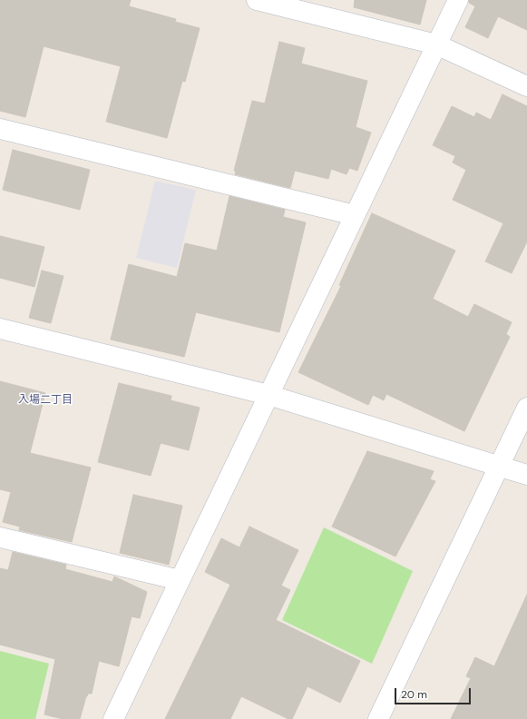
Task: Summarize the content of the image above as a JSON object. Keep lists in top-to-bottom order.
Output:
{
  "districts": ["入場二丁目"],
  "scale_bar": "20 m"
}
